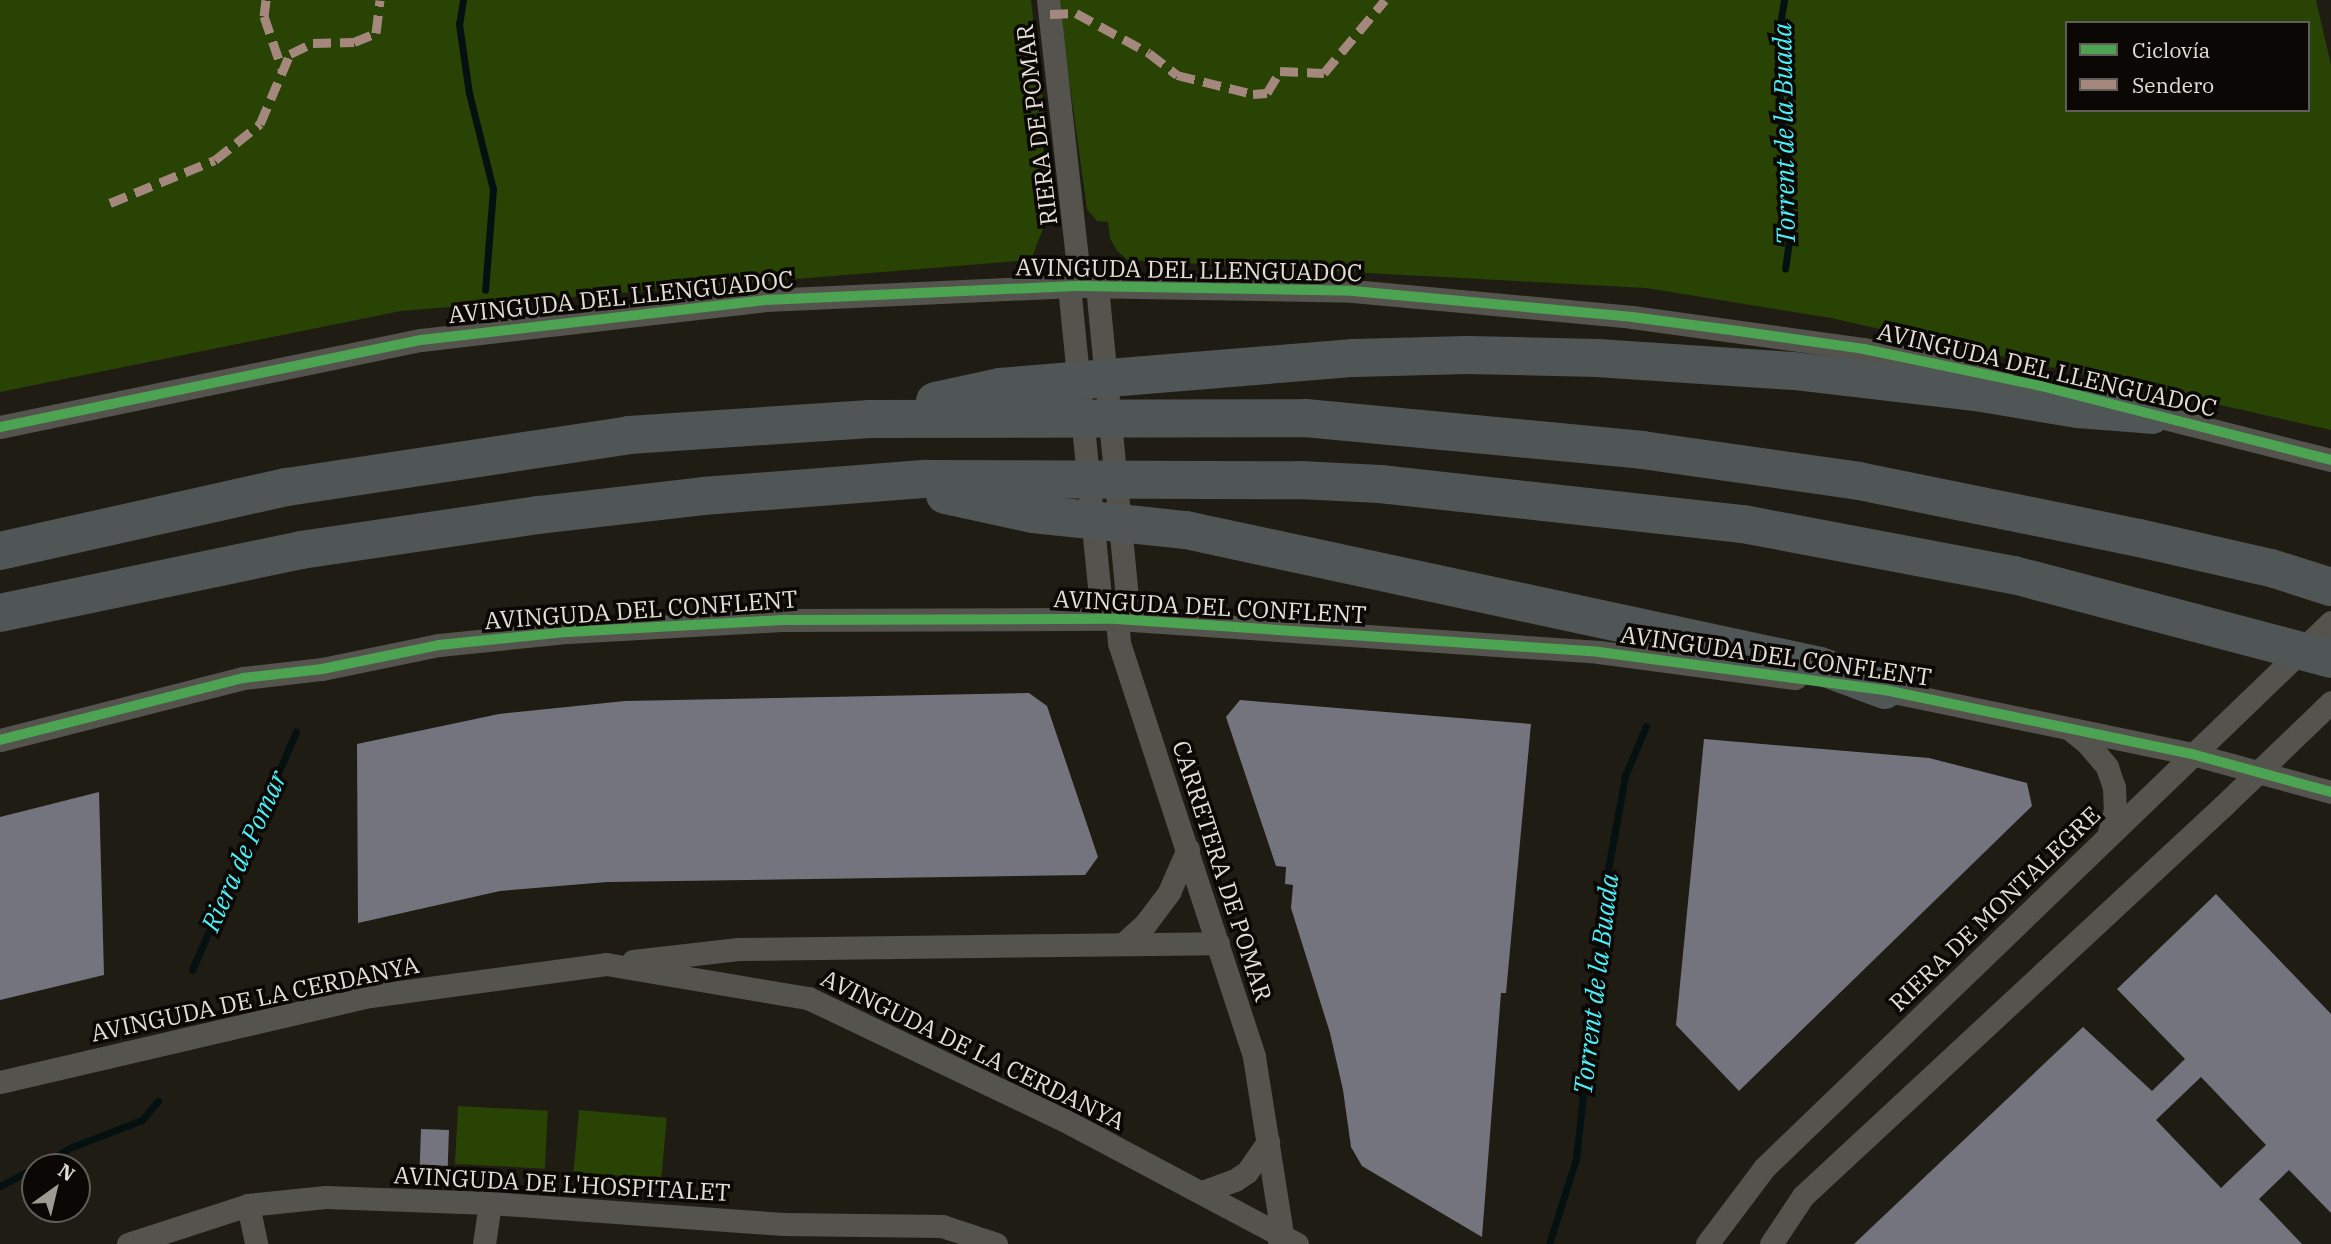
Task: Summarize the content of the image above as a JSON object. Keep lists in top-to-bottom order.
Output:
{
  "streets": {
    "street": [
      "RIERA DE POMAR",
      "AVINGUDA DEL LLENGUADOC",
      "AVINGUDA DEL CONFLENT",
      "CARRETERA DE POMAR",
      "RIERA DE MONTALEGRE",
      "AVINGUDA DE LA CERDANYA",
      "AVINGUDA DE L'HOSPITALET"
    ]
  },
  "crossings": [
    ["RIERA DE POMAR", "AVINGUDA DEL LLENGUADOC"],
    ["RIERA DE POMAR", "CARRETERA DE POMAR"],
    ["AVINGUDA DEL LLENGUADOC", "CARRETERA DE POMAR"],
    ["AVINGUDA DEL CONFLENT", "CARRETERA DE POMAR"],
    ["AVINGUDA DEL CONFLENT", "RIERA DE MONTALEGRE"],
    ["CARRETERA DE POMAR", "AVINGUDA DE LA CERDANYA"]
  ],
  "water": ["Torrent de la Buada", "Riera de Pomar"],
  "legend": ["Ciclovía", "Sendero"],
  "north": "top right"
}
